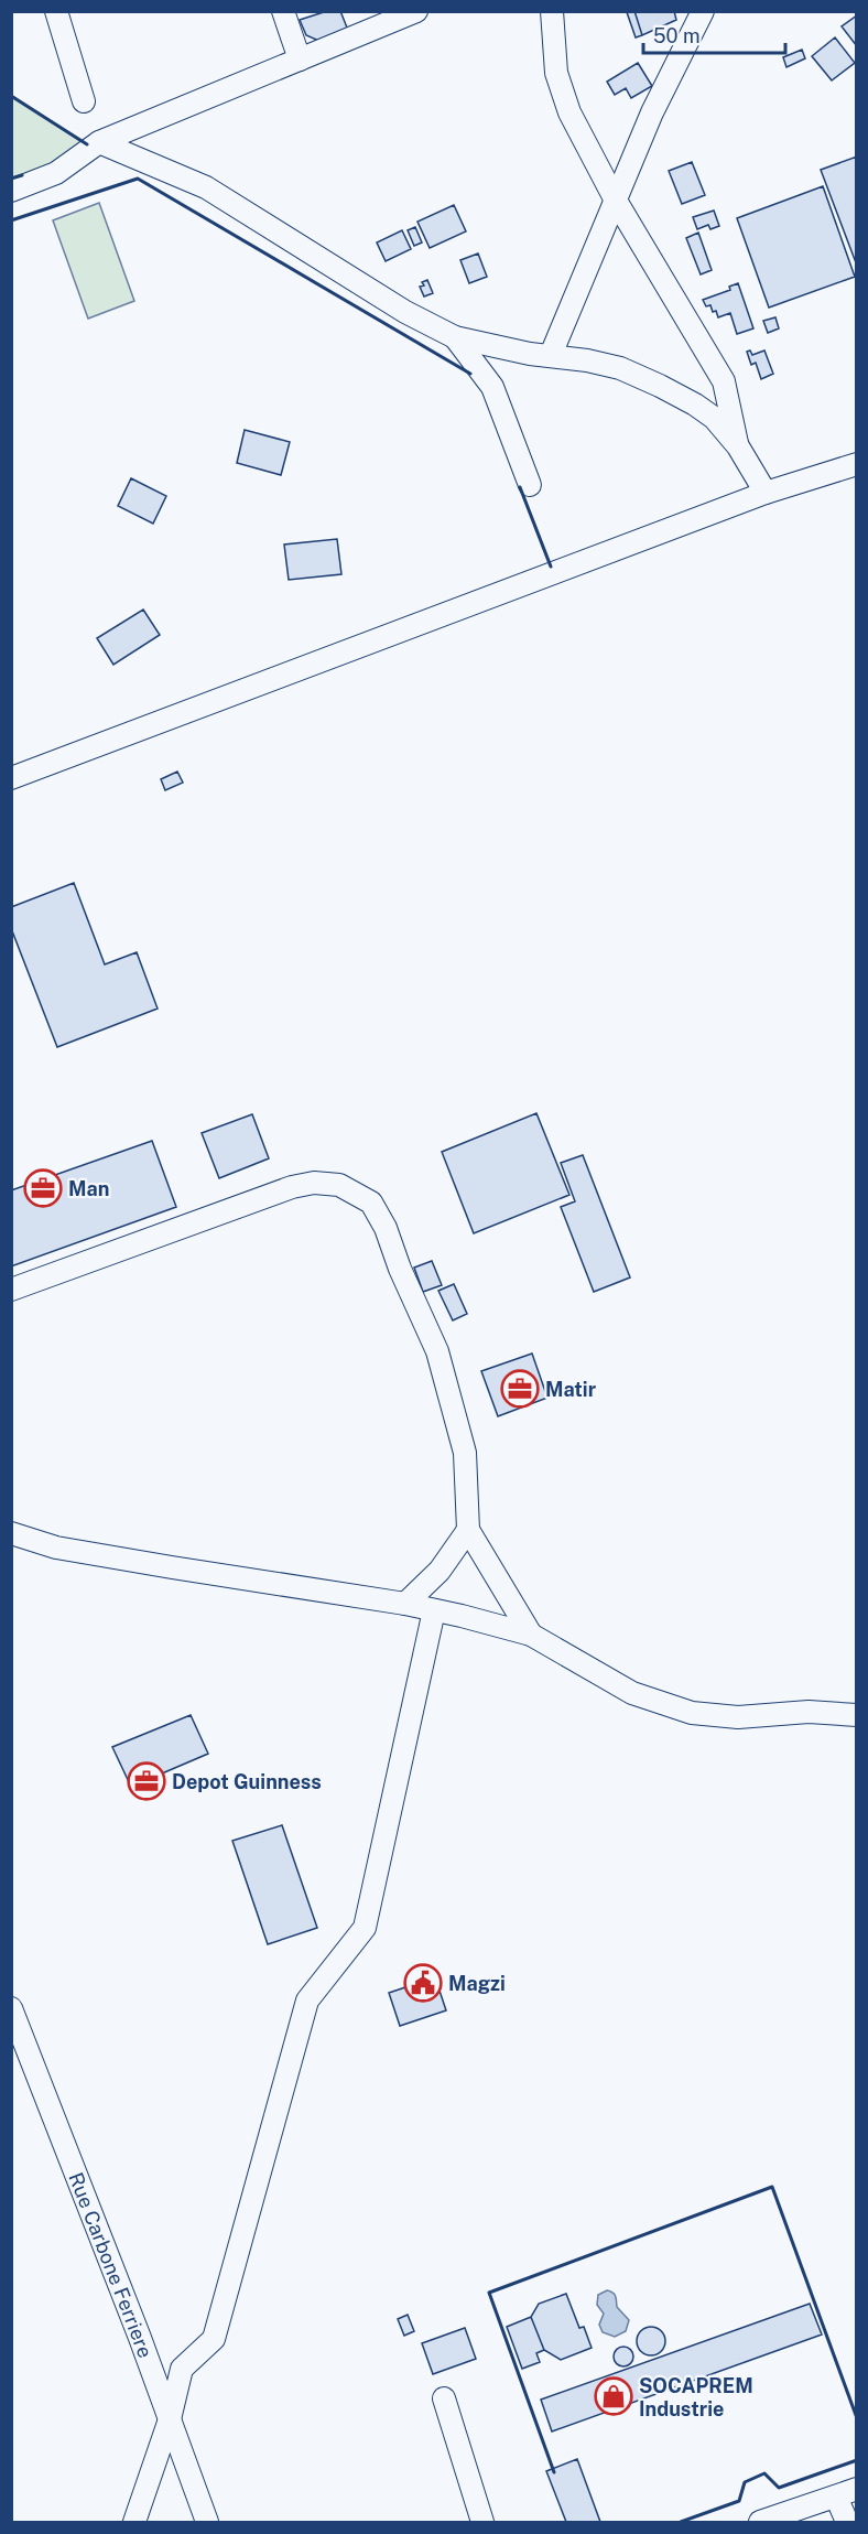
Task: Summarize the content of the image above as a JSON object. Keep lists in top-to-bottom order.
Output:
{
  "streets": {
    "street": ["Rue Carbone Ferriere"]
  },
  "places": {
    "office": ["Man", "Matir", "Depot Guinness"],
    "public building": ["Magzi"],
    "shop": ["SOCAPREM Industrie"]
  },
  "scale_bar": "50 m"
}
